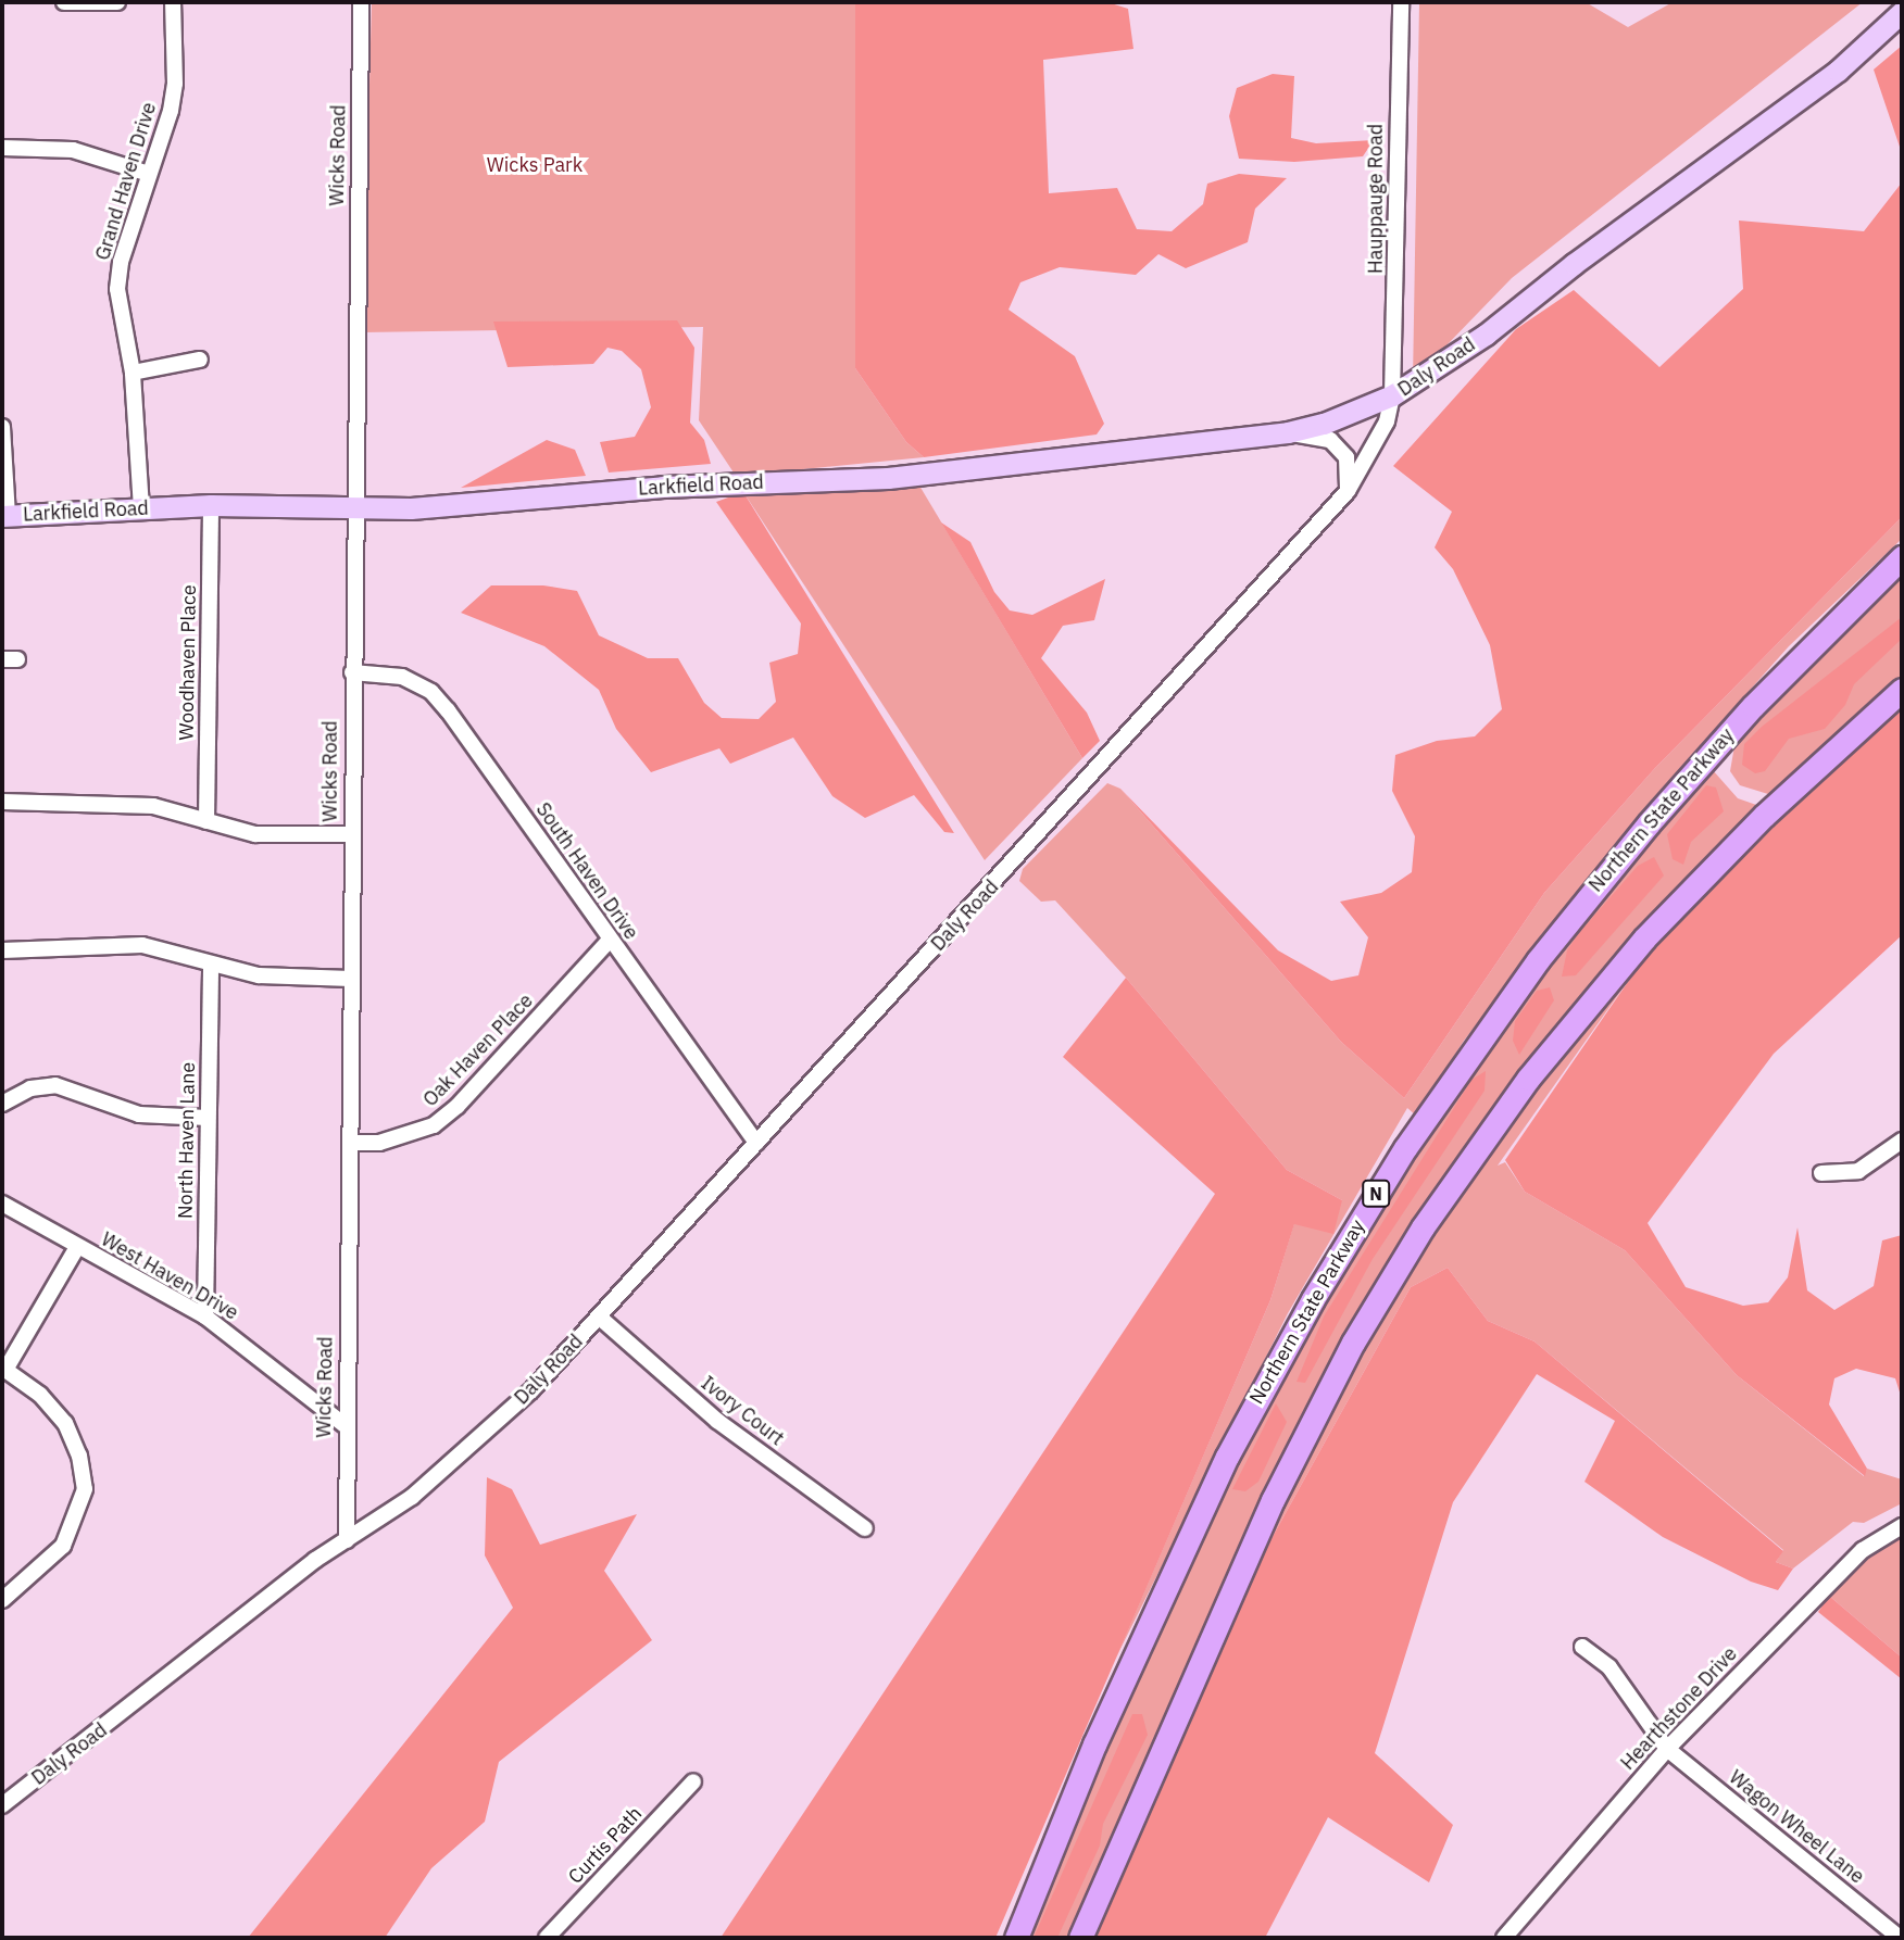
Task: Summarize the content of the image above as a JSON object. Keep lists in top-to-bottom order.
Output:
{
  "streets": {
    "highway": ["Northern State Parkway", "N"],
    "main road": ["Daly Road", "Larkfield Road"],
    "street": [
      "Wicks Road",
      "Grand Haven Drive",
      "Hauppauge Road",
      "Woodhaven Place",
      "South Haven Drive",
      "Oak Haven Place",
      "North Haven Lane",
      "West Haven Drive",
      "Ivory Court",
      "Hearthstone Drive",
      "Wagon Wheel Lane",
      "Curtis Path"
    ]
  },
  "crossings": [
    ["Wicks Road", "Daly Road"],
    ["Wicks Road", "Larkfield Road"],
    ["Wicks Road", "South Haven Drive"],
    ["Wicks Road", "Oak Haven Place"],
    ["Wicks Road", "West Haven Drive"],
    ["Grand Haven Drive", "Larkfield Road"],
    ["Hauppauge Road", "Daly Road"],
    ["Hauppauge Road", "Larkfield Road"],
    ["Daly Road", "Larkfield Road"],
    ["Daly Road", "South Haven Drive"],
    ["Daly Road", "Ivory Court"],
    ["Larkfield Road", "Woodhaven Place"],
    ["South Haven Drive", "Oak Haven Place"],
    ["North Haven Lane", "West Haven Drive"],
    ["Hearthstone Drive", "Wagon Wheel Lane"]
  ],
  "parks": ["Wicks Park"]
}
